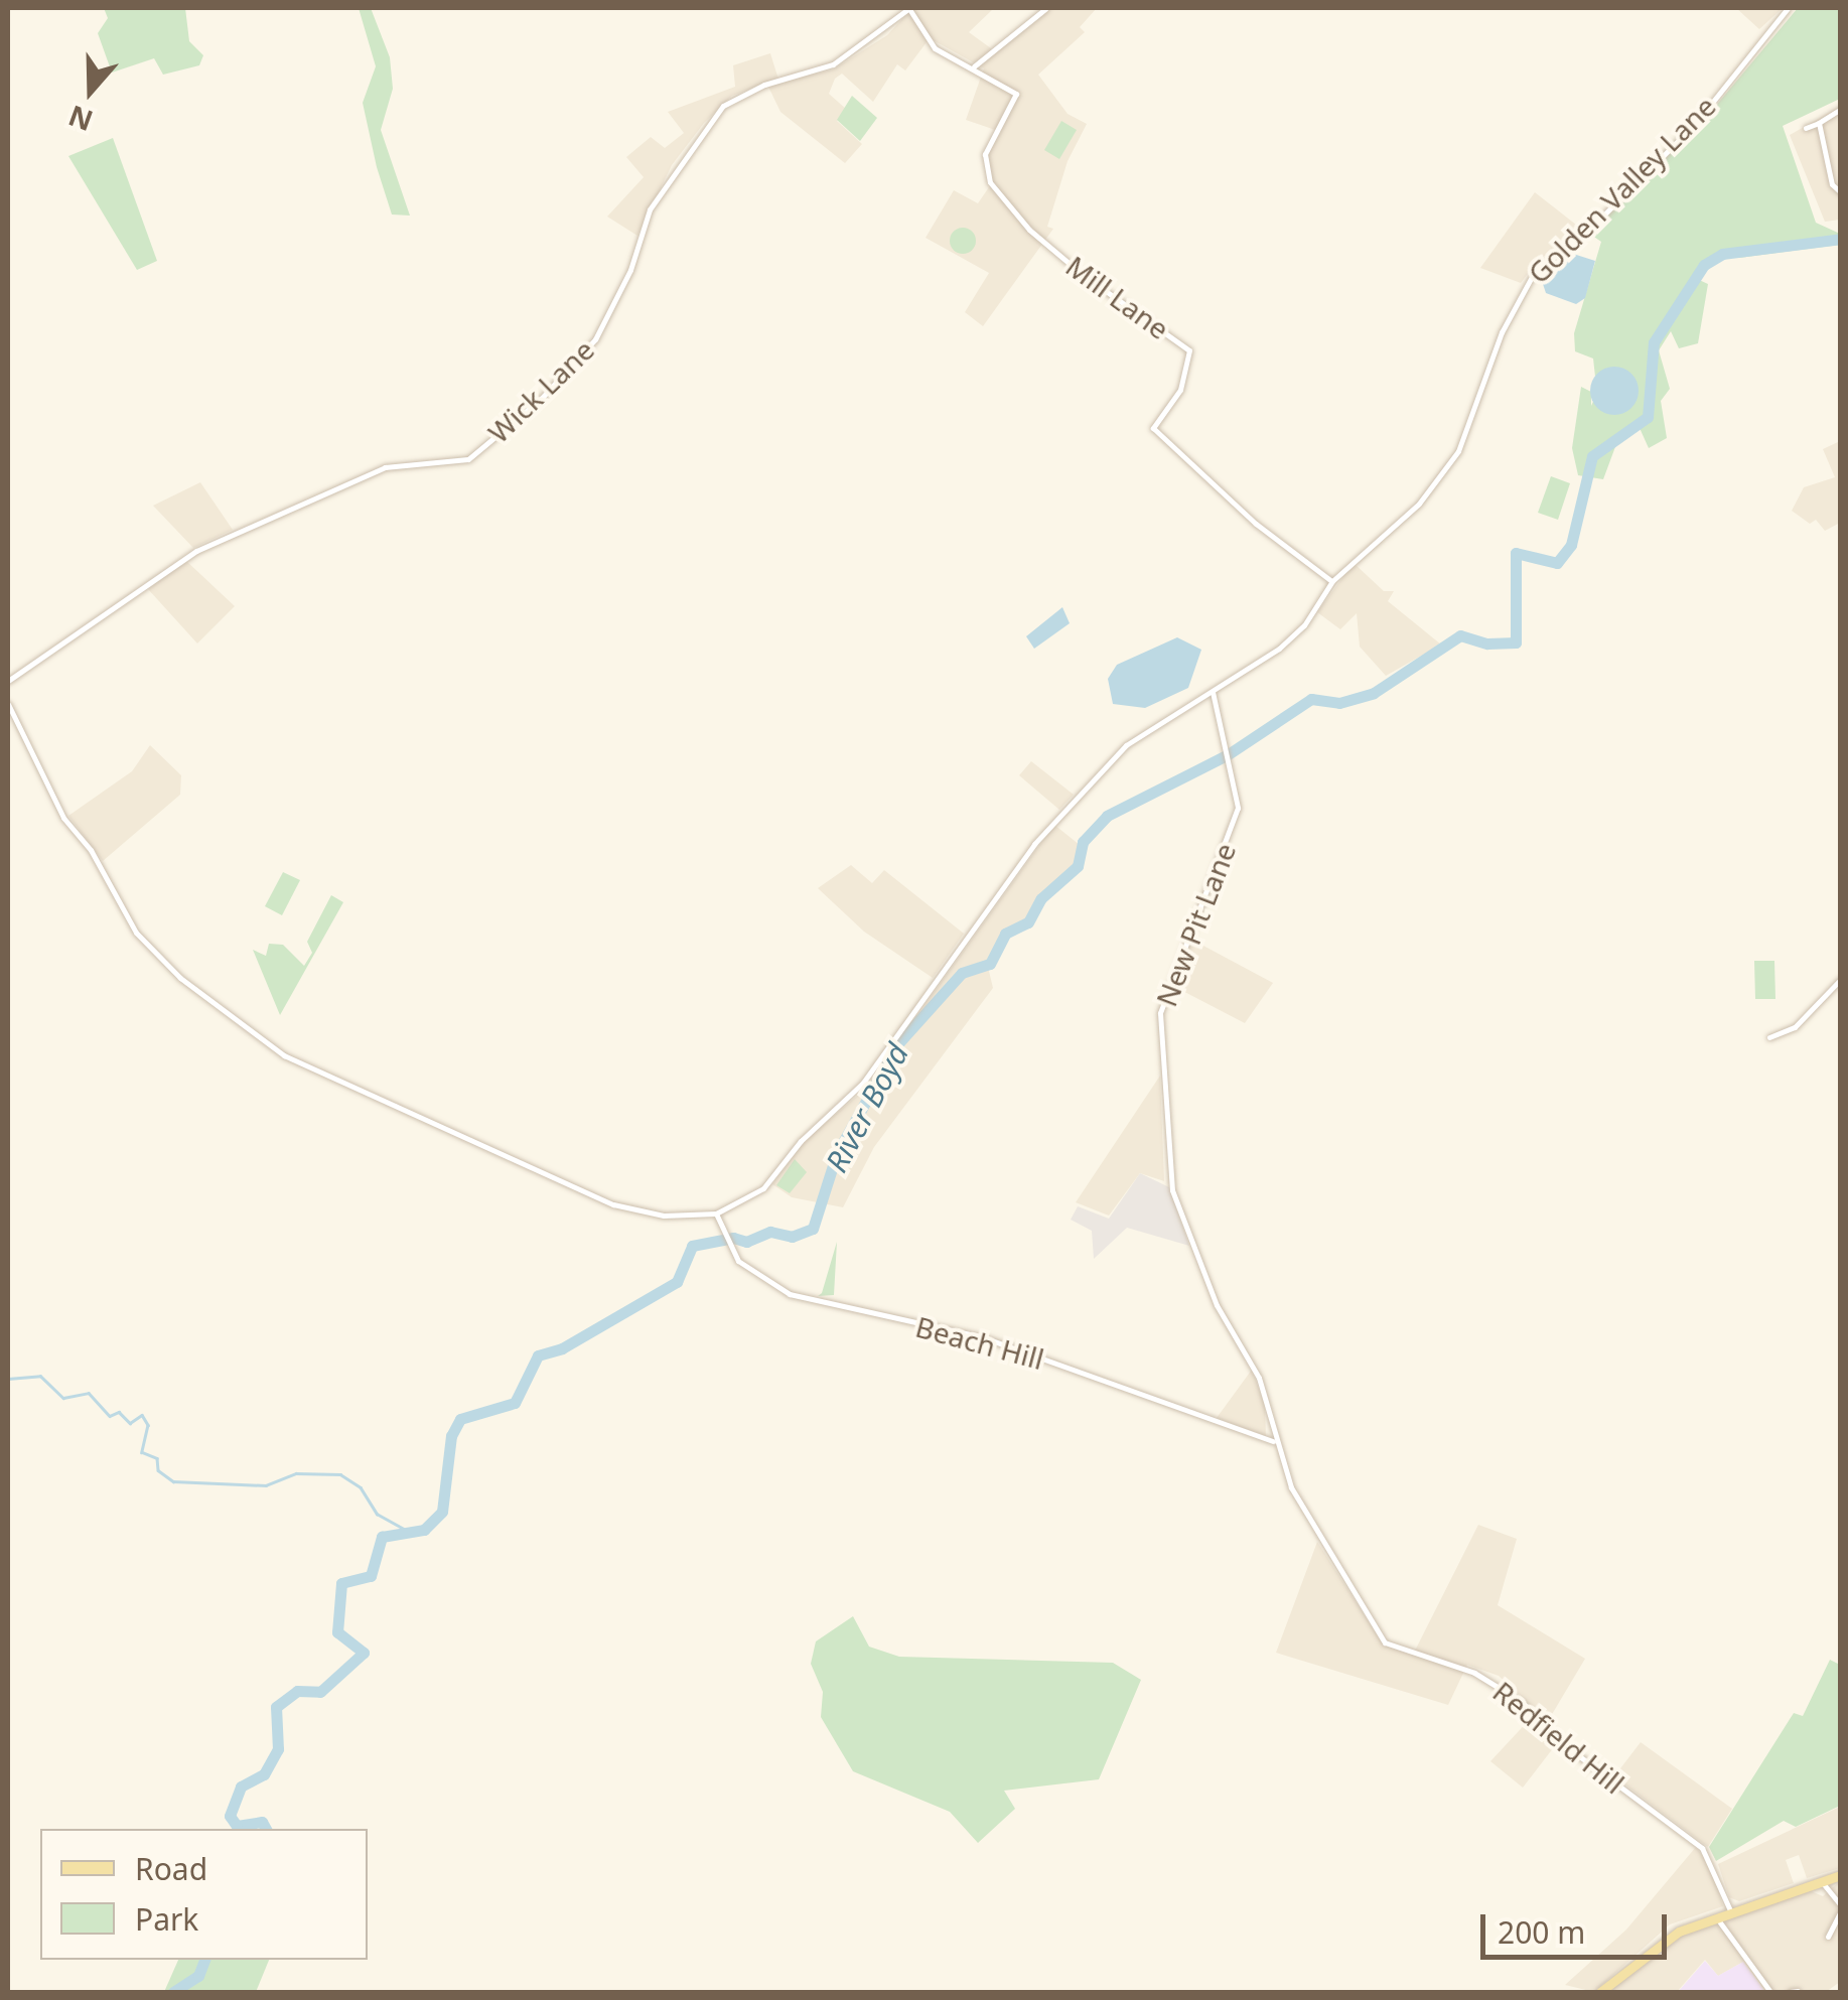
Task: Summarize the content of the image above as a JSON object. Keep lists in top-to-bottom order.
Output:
{
  "streets": {
    "street": [
      "Golden Valley Lane",
      "Mill Lane",
      "Wick Lane",
      "New Pit Lane",
      "Beach Hill",
      "Redfield Hill"
    ]
  },
  "crossings": [
    ["Golden Valley Lane", "Mill Lane"],
    ["Golden Valley Lane", "New Pit Lane"],
    ["Golden Valley Lane", "Beach Hill"],
    ["Mill Lane", "Wick Lane"],
    ["New Pit Lane", "Beach Hill"],
    ["New Pit Lane", "Redfield Hill"],
    ["Beach Hill", "Redfield Hill"]
  ],
  "water": ["River Boyd"],
  "legend": ["Road", "Park"],
  "scale_bar": "200 m",
  "north": "bottom"
}
